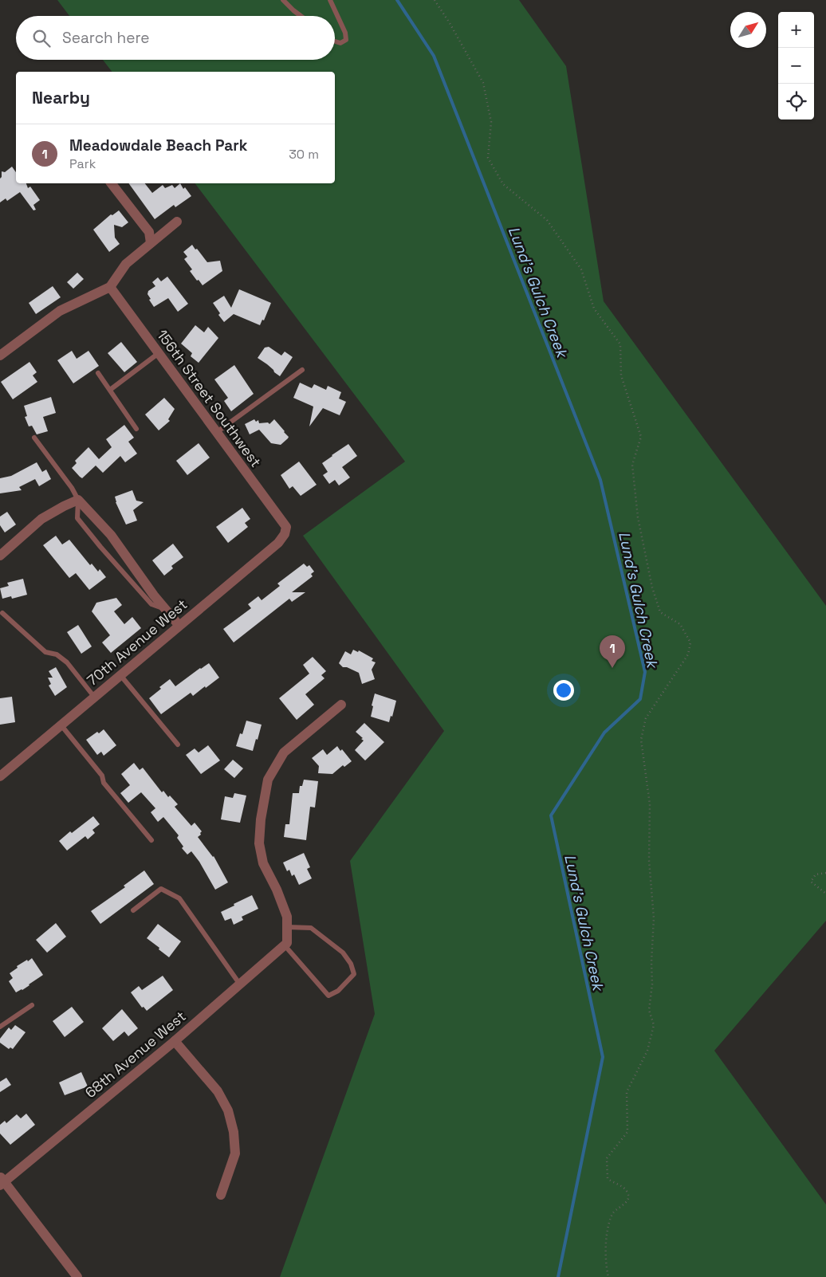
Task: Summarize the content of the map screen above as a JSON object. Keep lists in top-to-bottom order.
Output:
{
  "streets": {
    "street": ["156th Street Southwest", "70th Avenue West", "68th Avenue West"]
  },
  "crossings": [
    ["156th Street Southwest", "70th Avenue West"]
  ],
  "water": ["Lund's Gulch Creek"],
  "north": "top right",
  "page": {
    "map_buttons": ["+", "−"],
    "search": "Search here",
    "heading": "Nearby",
    "list": [
      {
        "mark": "1",
        "name": "Meadowdale Beach Park",
        "note": "Park",
        "value": "30 m"
      }
    ],
    "pins": "1"
  }
}
